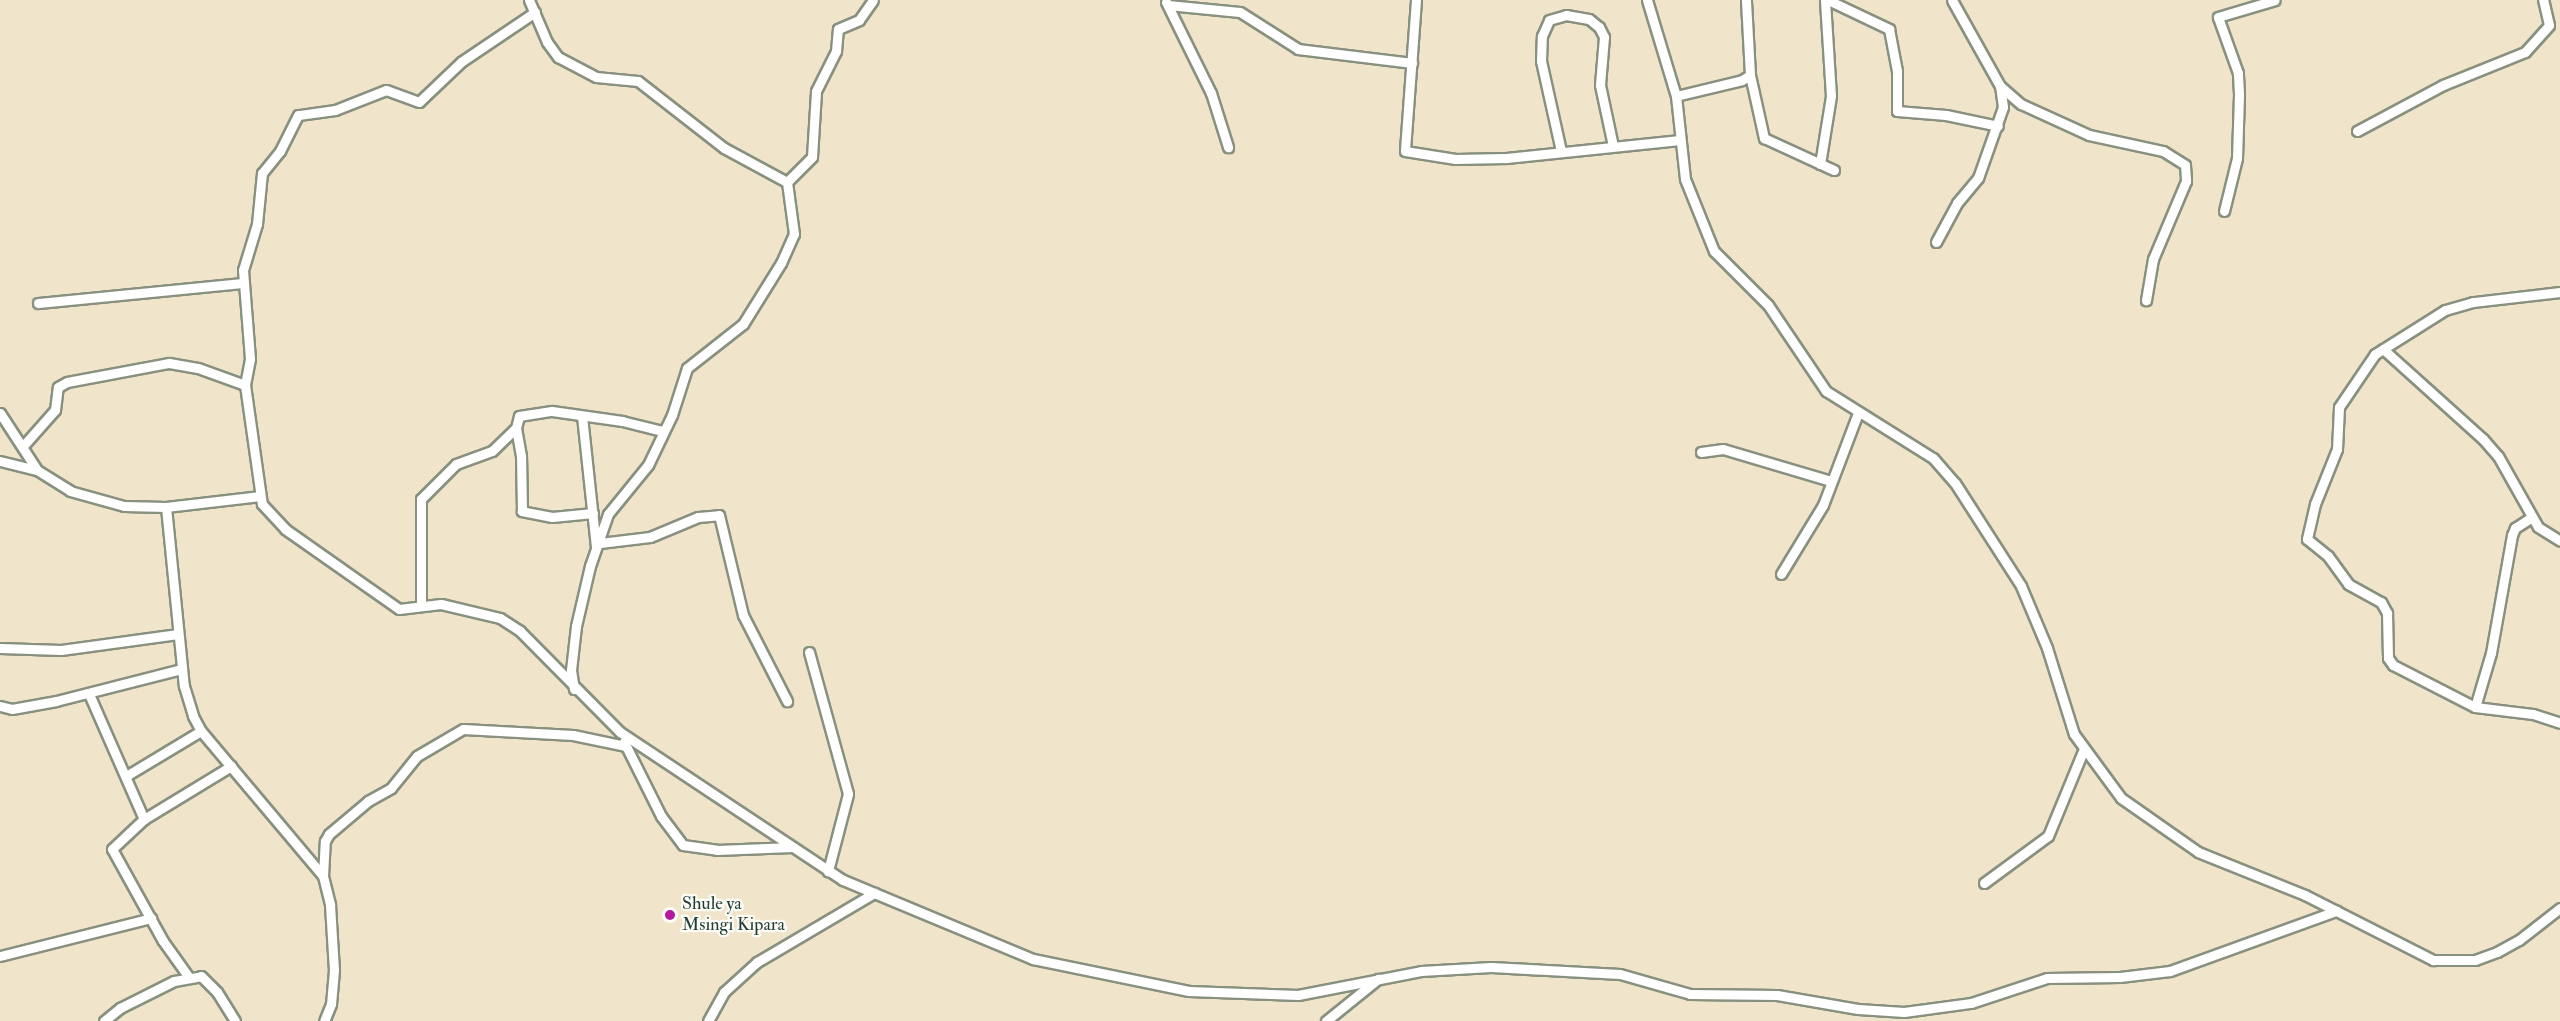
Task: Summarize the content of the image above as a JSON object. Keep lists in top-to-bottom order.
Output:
{
  "places": ["Shule ya Msingi Kipara"]
}
